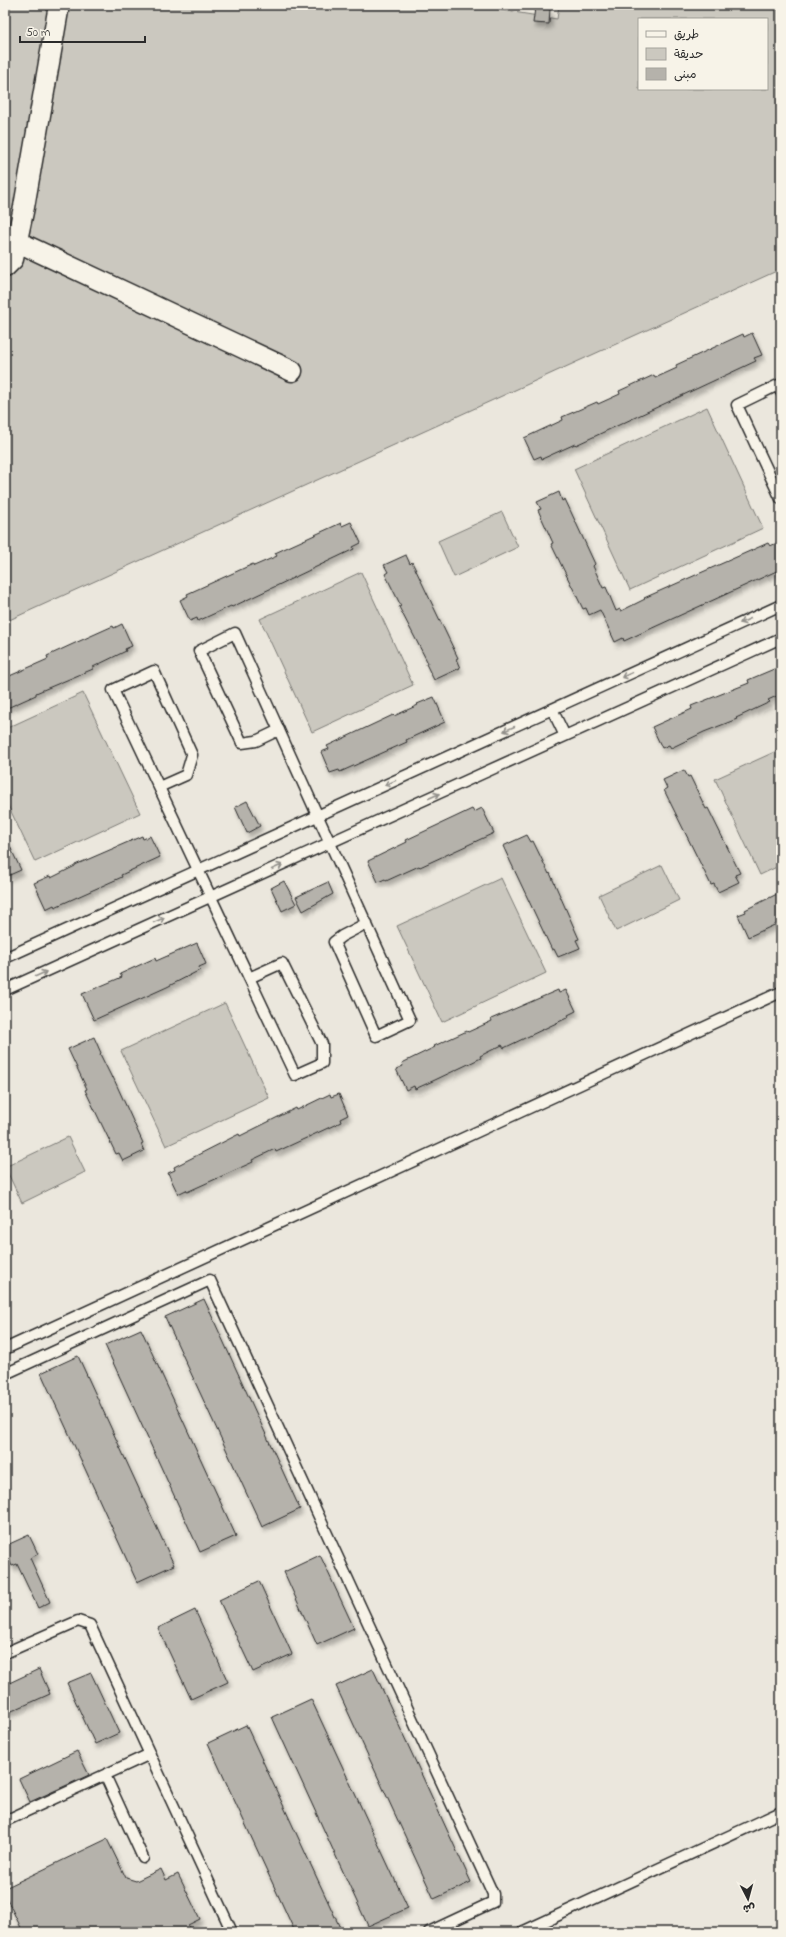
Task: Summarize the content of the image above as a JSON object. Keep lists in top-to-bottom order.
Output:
{
  "legend": ["طريق", "حديقة", "مبنى"],
  "scale_bar": "50 m",
  "north": "bottom"
}
